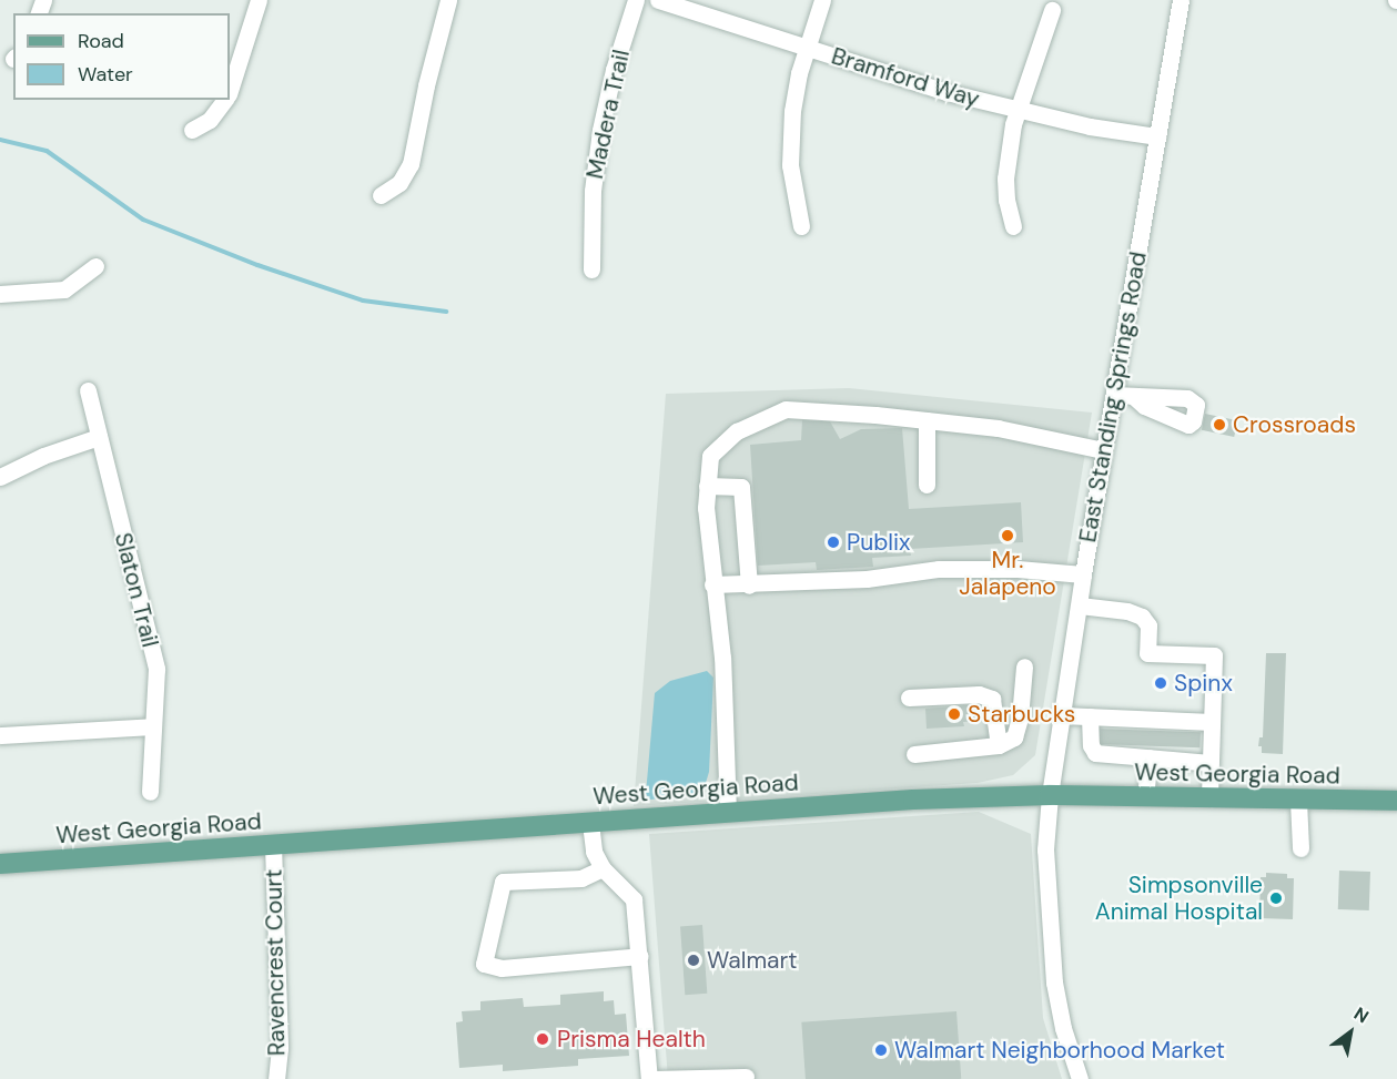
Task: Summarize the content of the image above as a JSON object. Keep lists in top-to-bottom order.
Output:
{
  "streets": {
    "main road": ["West Georgia Road"],
    "street": [
      "Bramford Way",
      "Madera Trail",
      "East Standing Springs Road",
      "Slaton Trail",
      "Ravencrest Court"
    ]
  },
  "crossings": [
    ["Bramford Way", "East Standing Springs Road"],
    ["East Standing Springs Road", "West Georgia Road"],
    ["West Georgia Road", "Ravencrest Court"]
  ],
  "places": [
    "Crossroads",
    "Mr. Jalapeno",
    "Publix",
    "Spinx",
    "Starbucks",
    "Simpsonville Animal Hospital",
    "Walmart",
    "Prisma Health",
    "Walmart Neighborhood Market"
  ],
  "legend": ["Road", "Water"],
  "north": "top right"
}
